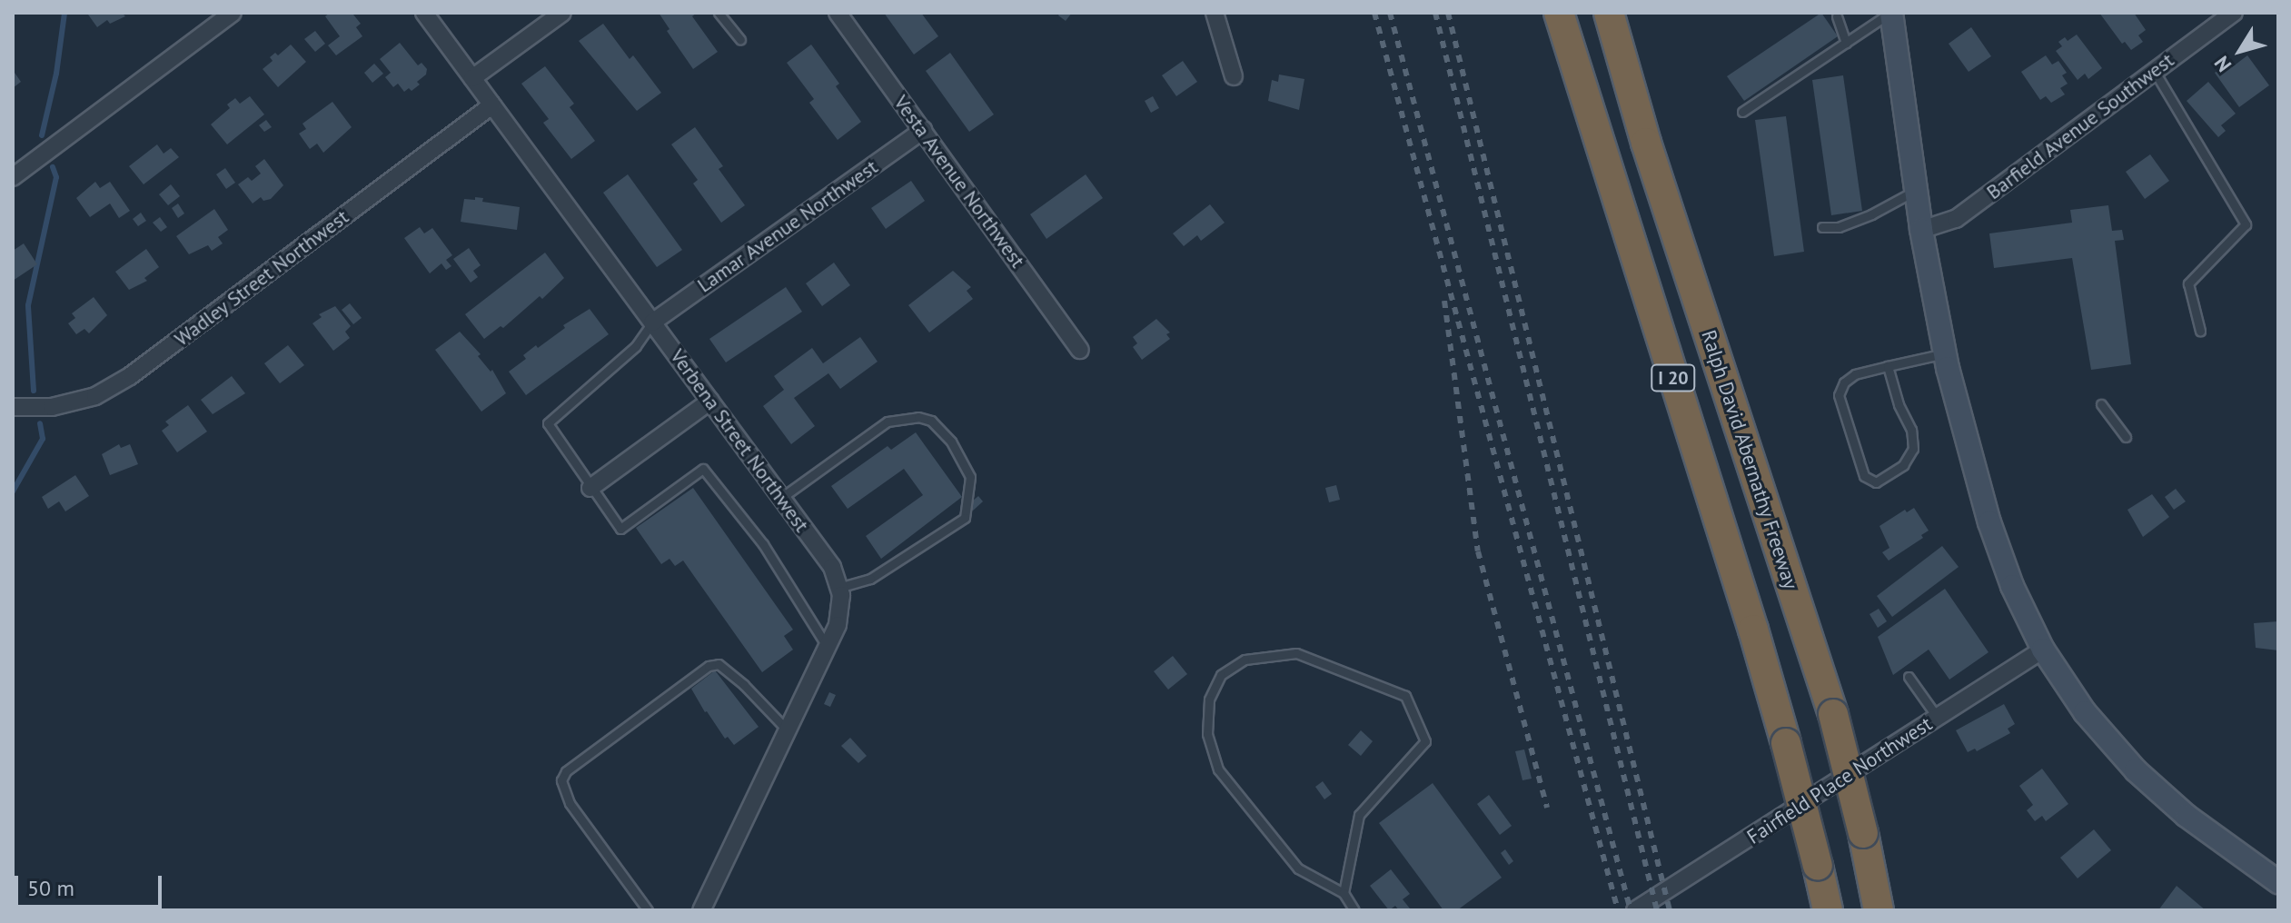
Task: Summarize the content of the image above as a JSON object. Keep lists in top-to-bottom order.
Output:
{
  "streets": {
    "highway": ["I 20", "Ralph David Abernathy Freeway"],
    "street": [
      "Barfield Avenue Southwest",
      "Vesta Avenue Northwest",
      "Lamar Avenue Northwest",
      "Wadley Street Northwest",
      "Verbena Street Northwest",
      "Fairfield Place Northwest"
    ]
  },
  "crossings": [
    ["Vesta Avenue Northwest", "Lamar Avenue Northwest"],
    ["Lamar Avenue Northwest", "Verbena Street Northwest"],
    ["Wadley Street Northwest", "Verbena Street Northwest"]
  ],
  "scale_bar": "50 m",
  "north": "bottom left"
}
